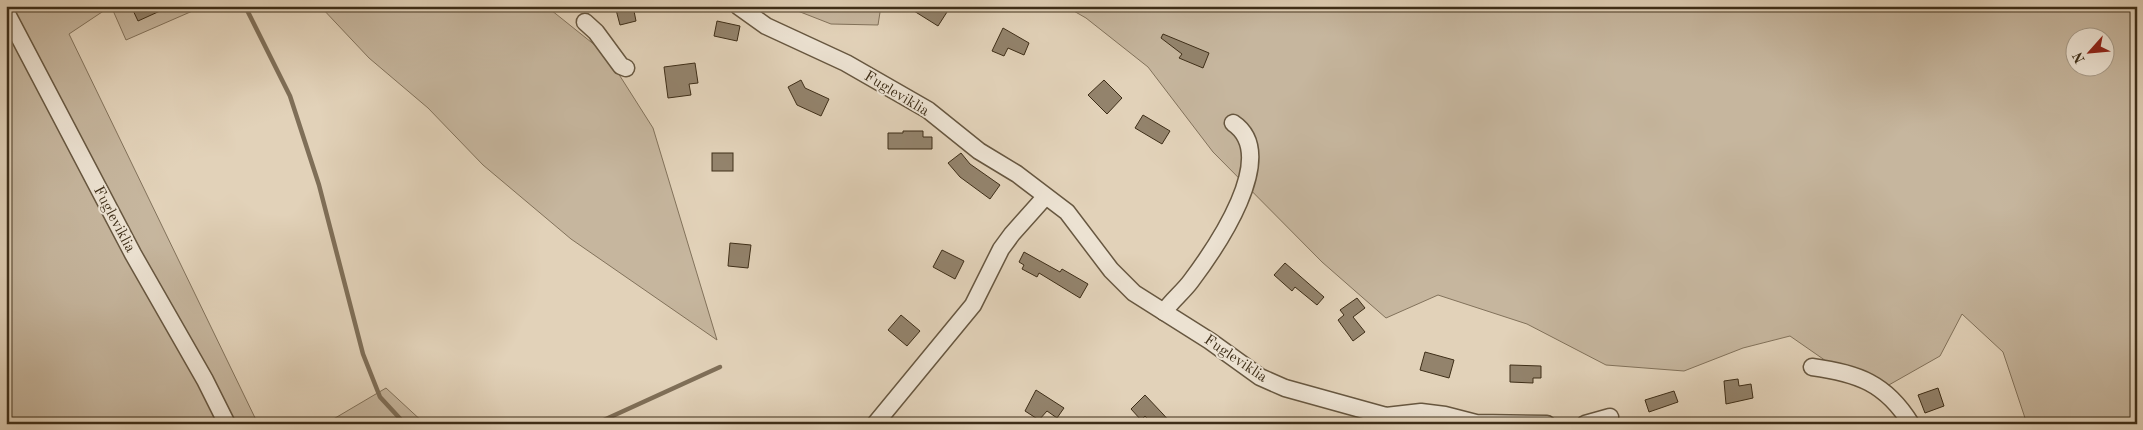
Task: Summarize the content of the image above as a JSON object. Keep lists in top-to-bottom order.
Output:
{
  "streets": {
    "street": ["Fugleviklia"]
  },
  "north": "bottom left"
}
